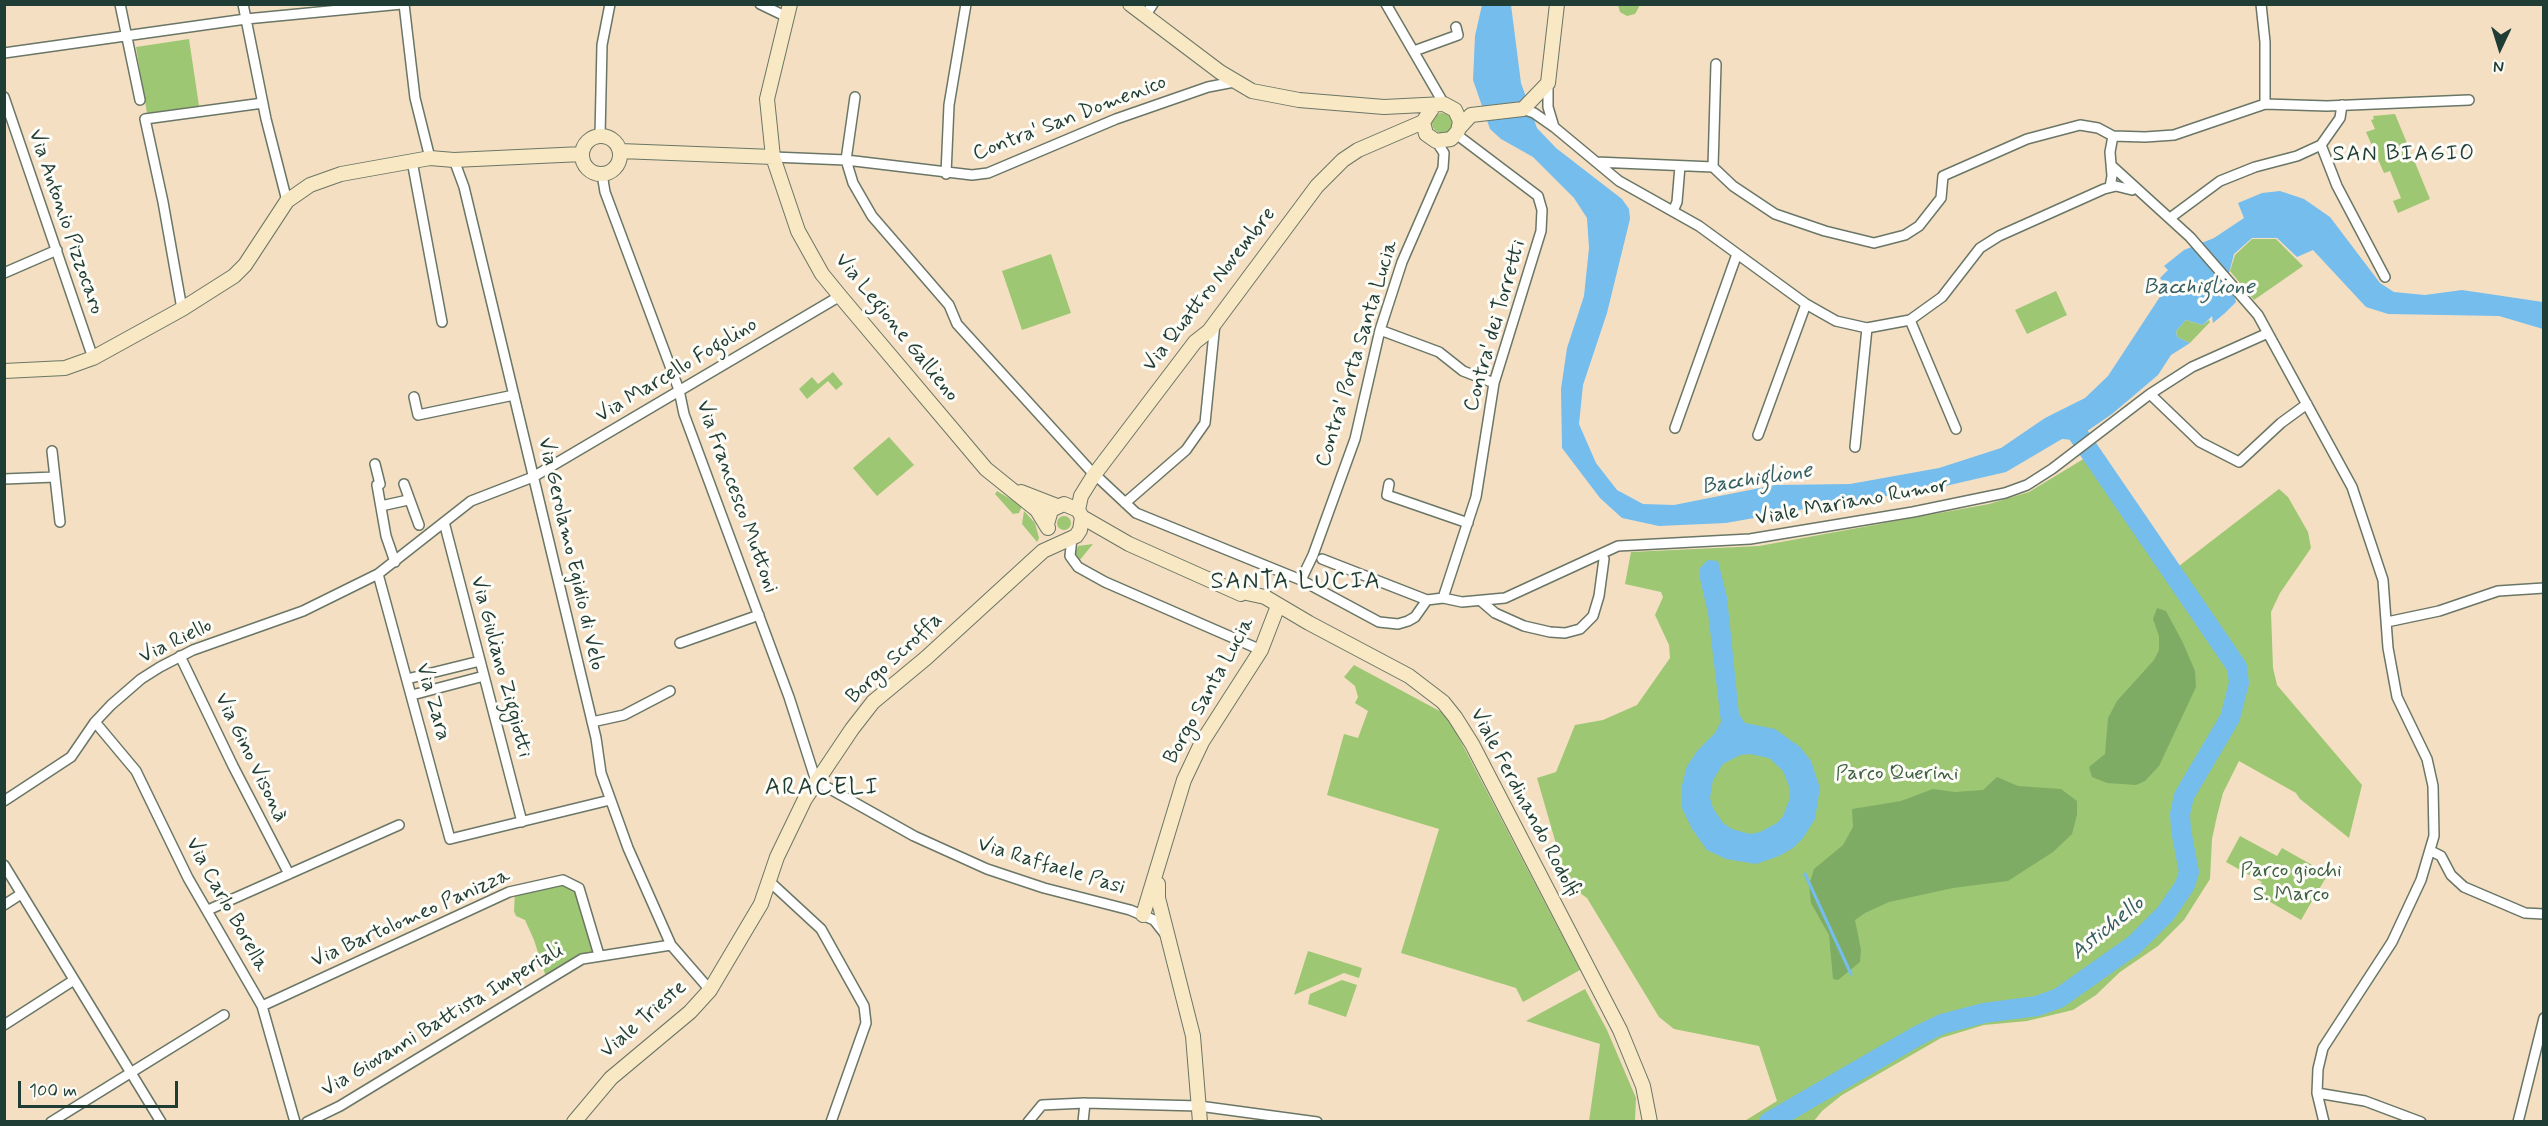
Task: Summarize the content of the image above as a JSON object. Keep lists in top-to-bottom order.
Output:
{
  "streets": {
    "street": [
      "Contra' San Domenico",
      "Via Antonio Pizzocaro",
      "Via Quattro Novembre",
      "Contra' dei Torretti",
      "Via Legione Gallieno",
      "Contra' Porta Santa Lucia",
      "Via Marcello Fogolino",
      "Via Francesco Muttoni",
      "Viale Mariano Rumor",
      "Via Gerolamo Egidio di Velo",
      "Via Riello",
      "Borgo Scroffa",
      "Via Giuliano Ziggiotti",
      "Borgo Santa Lucia",
      "Via Zara",
      "Via Gino Visonà",
      "Viale Ferdinando Rodolfi",
      "Via Raffaele Pasi",
      "Via Carlo Borella",
      "Via Bartolomeo Panizza",
      "Viale Trieste",
      "Via Giovanni Battista Imperiali"
    ]
  },
  "crossings": [
    ["Contra' San Domenico", "Via Legione Gallieno"],
    ["Via Quattro Novembre", "Contra' dei Torretti"],
    ["Via Quattro Novembre", "Via Legione Gallieno"],
    ["Via Quattro Novembre", "Contra' Porta Santa Lucia"],
    ["Via Quattro Novembre", "Borgo Scroffa"],
    ["Via Legione Gallieno", "Via Marcello Fogolino"],
    ["Via Legione Gallieno", "Borgo Scroffa"],
    ["Via Marcello Fogolino", "Via Francesco Muttoni"],
    ["Via Marcello Fogolino", "Via Gerolamo Egidio di Velo"],
    ["Via Marcello Fogolino", "Via Riello"],
    ["Via Francesco Muttoni", "Borgo Scroffa"],
    ["Via Francesco Muttoni", "Via Raffaele Pasi"],
    ["Via Gerolamo Egidio di Velo", "Via Riello"],
    ["Via Gerolamo Egidio di Velo", "Viale Trieste"],
    ["Via Gerolamo Egidio di Velo", "Via Giovanni Battista Imperiali"],
    ["Via Riello", "Via Giuliano Ziggiotti"],
    ["Via Riello", "Via Zara"],
    ["Via Riello", "Via Gino Visonà"],
    ["Via Riello", "Via Carlo Borella"],
    ["Borgo Scroffa", "Via Raffaele Pasi"],
    ["Borgo Scroffa", "Viale Trieste"],
    ["Via Giuliano Ziggiotti", "Via Zara"],
    ["Borgo Santa Lucia", "Via Raffaele Pasi"],
    ["Via Carlo Borella", "Via Bartolomeo Panizza"],
    ["Via Bartolomeo Panizza", "Via Giovanni Battista Imperiali"]
  ],
  "districts": ["SAN BIAGIO", "SANTA LUCIA", "ARACELI"],
  "water": ["Bacchiglione", "Astichello"],
  "parks": ["Parco Querini", "Parco giochi S. Marco"],
  "scale_bar": "100 m",
  "north": "bottom"
}
